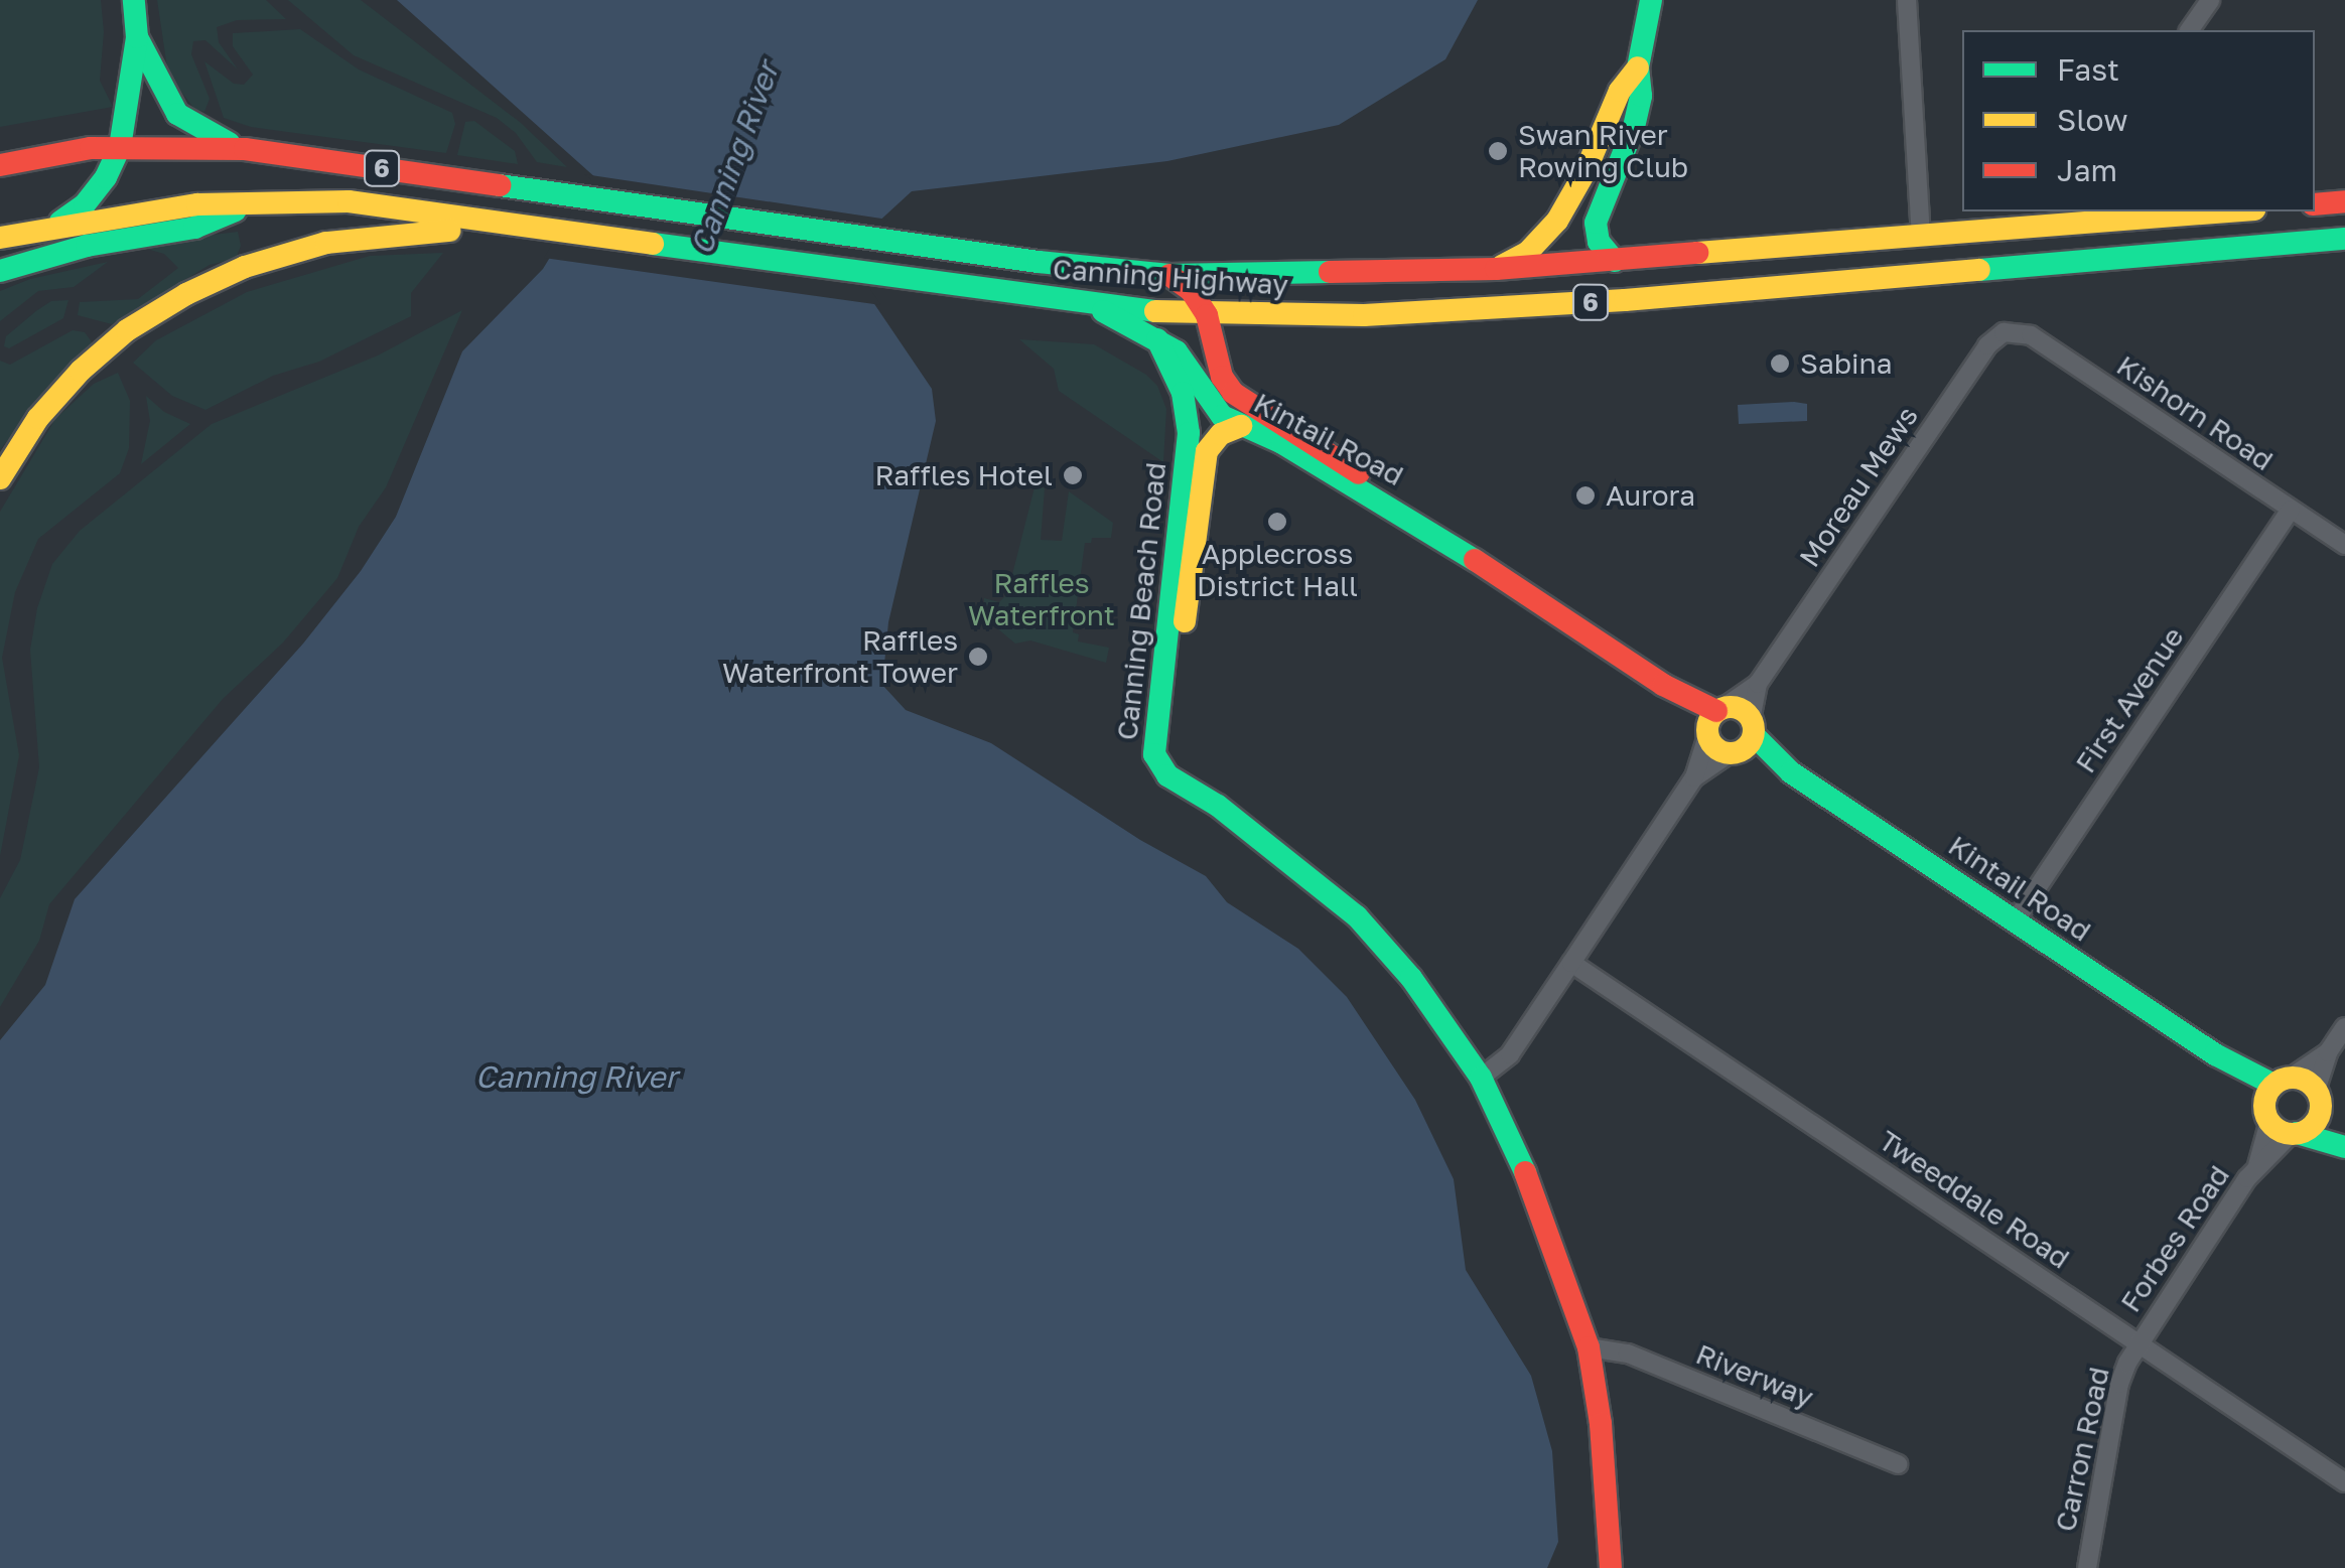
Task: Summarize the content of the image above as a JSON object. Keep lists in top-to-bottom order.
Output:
{
  "streets": {
    "main road": [
      "6",
      "Canning Highway",
      "Kintail Road",
      "Canning Beach Road"
    ],
    "street": [
      "Kishorn Road",
      "Moreau Mews",
      "First Avenue",
      "Tweeddale Road",
      "Forbes Road",
      "Riverway",
      "Carron Road"
    ]
  },
  "crossings": [
    ["Canning Highway", "Kintail Road"],
    ["Kishorn Road", "Moreau Mews"],
    ["Kishorn Road", "First Avenue"],
    ["Kintail Road", "Moreau Mews"],
    ["Kintail Road", "Canning Beach Road"],
    ["Kintail Road", "First Avenue"],
    ["Kintail Road", "Forbes Road"],
    ["Canning Beach Road", "Riverway"],
    ["Tweeddale Road", "Forbes Road"],
    ["Tweeddale Road", "Carron Road"],
    ["Forbes Road", "Carron Road"]
  ],
  "water": ["Canning River"],
  "parks": ["Raffles Waterfront"],
  "places": [
    "Swan River Rowing Club",
    "Sabina",
    "Raffles Hotel",
    "Aurora",
    "Applecross District Hall",
    "Raffles Waterfront Tower"
  ],
  "legend": ["Fast", "Slow", "Jam"]
}
